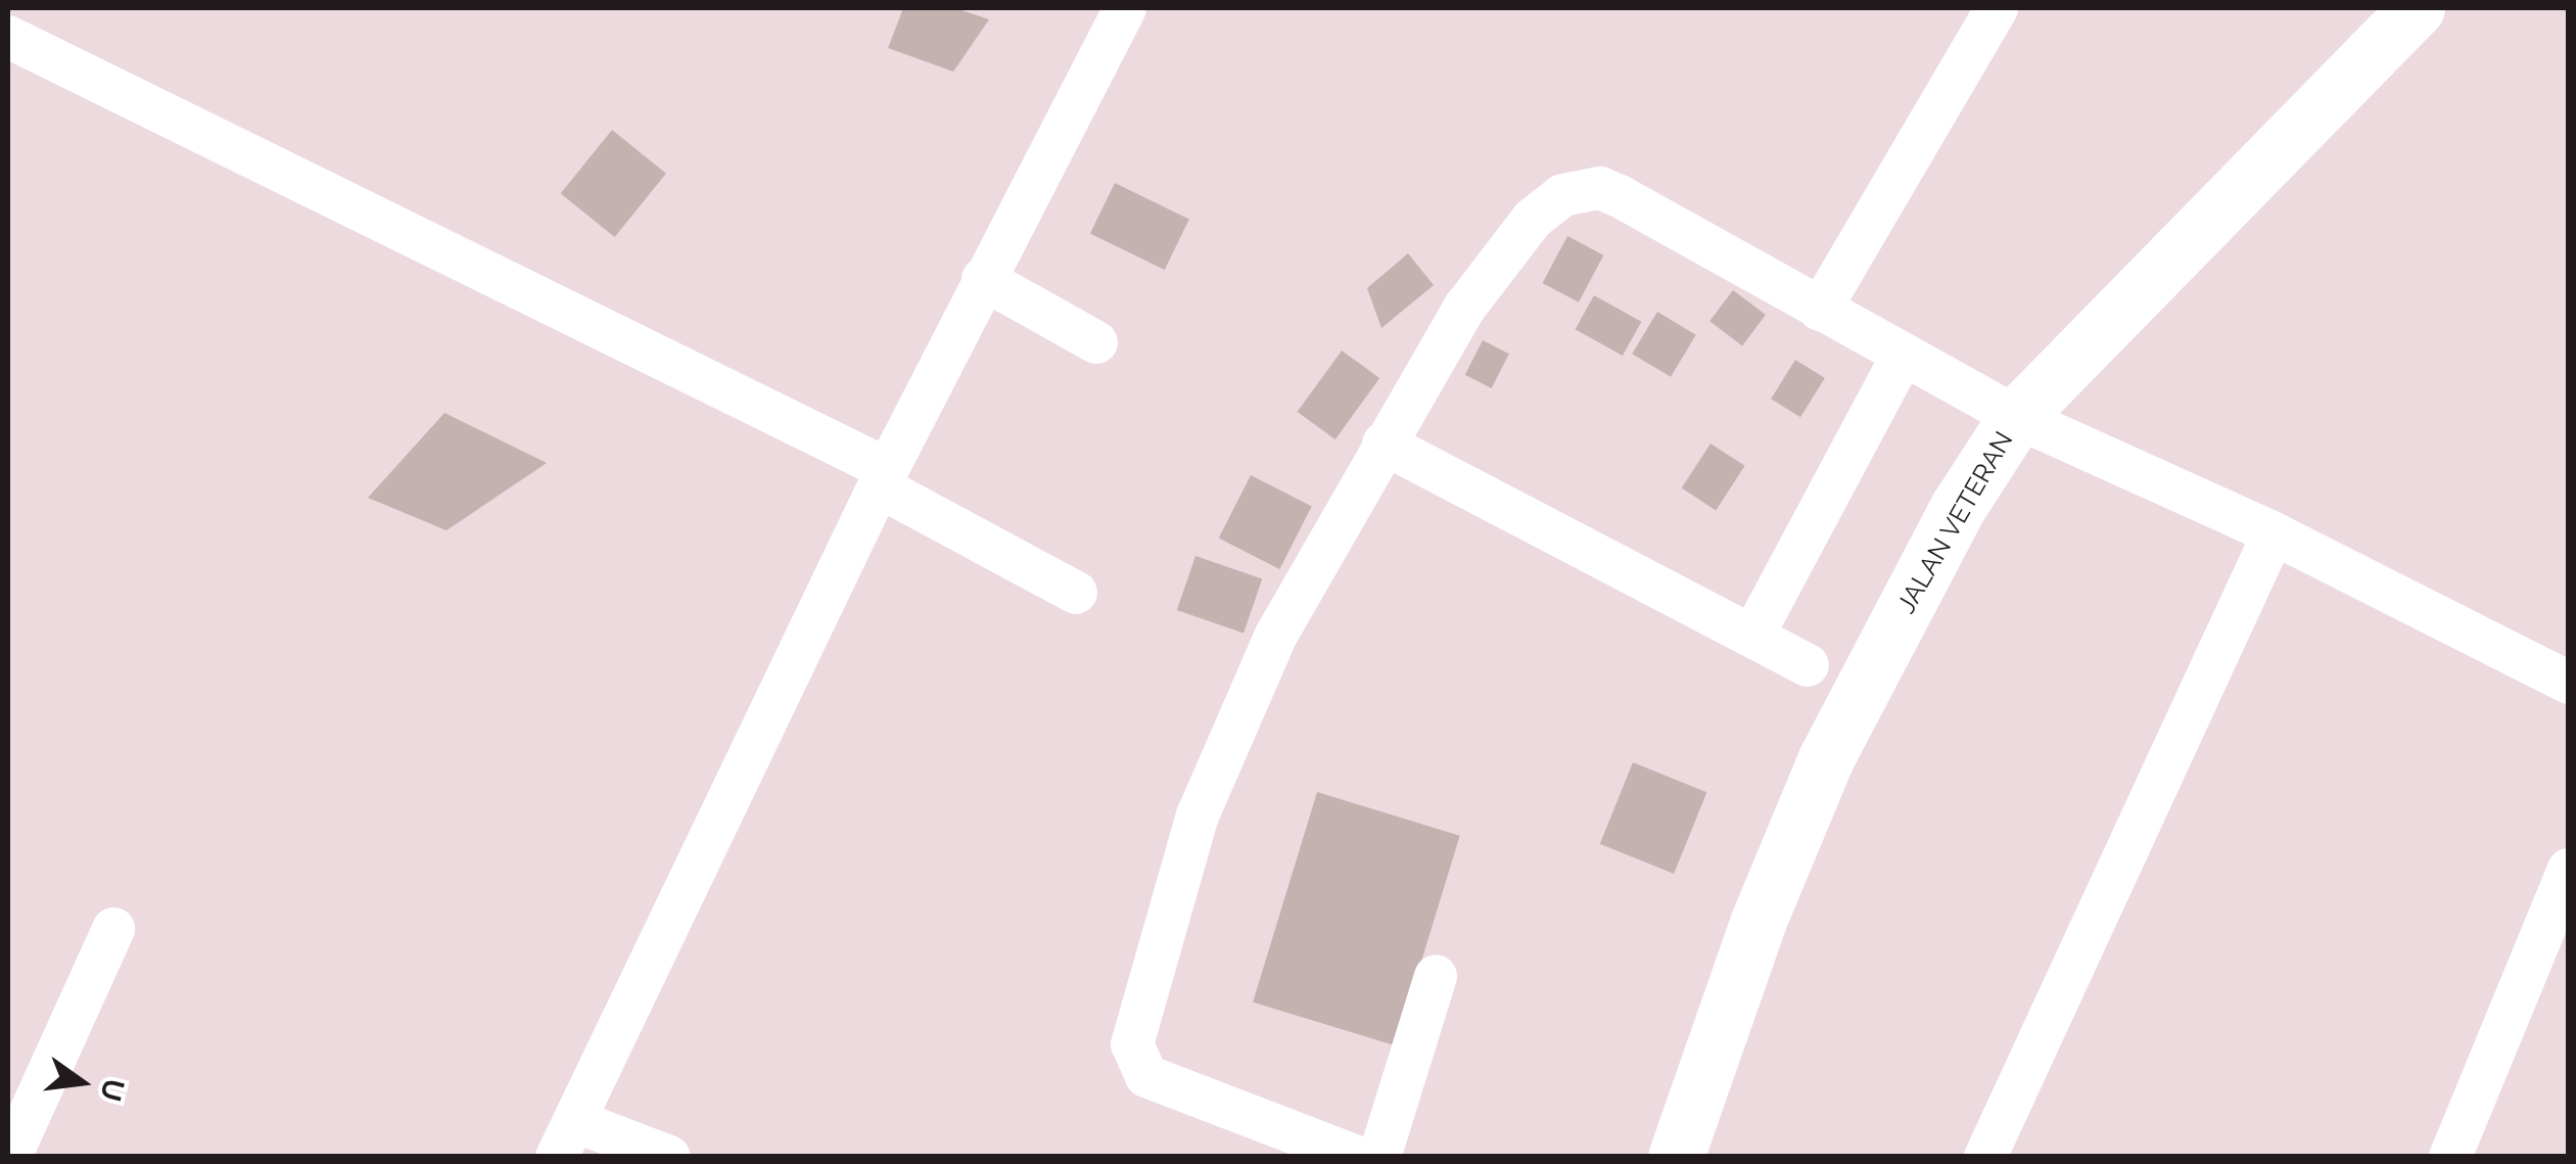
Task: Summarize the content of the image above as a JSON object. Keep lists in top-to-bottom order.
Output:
{
  "streets": {
    "main road": ["JALAN VETERAN"]
  },
  "north": "right"
}
